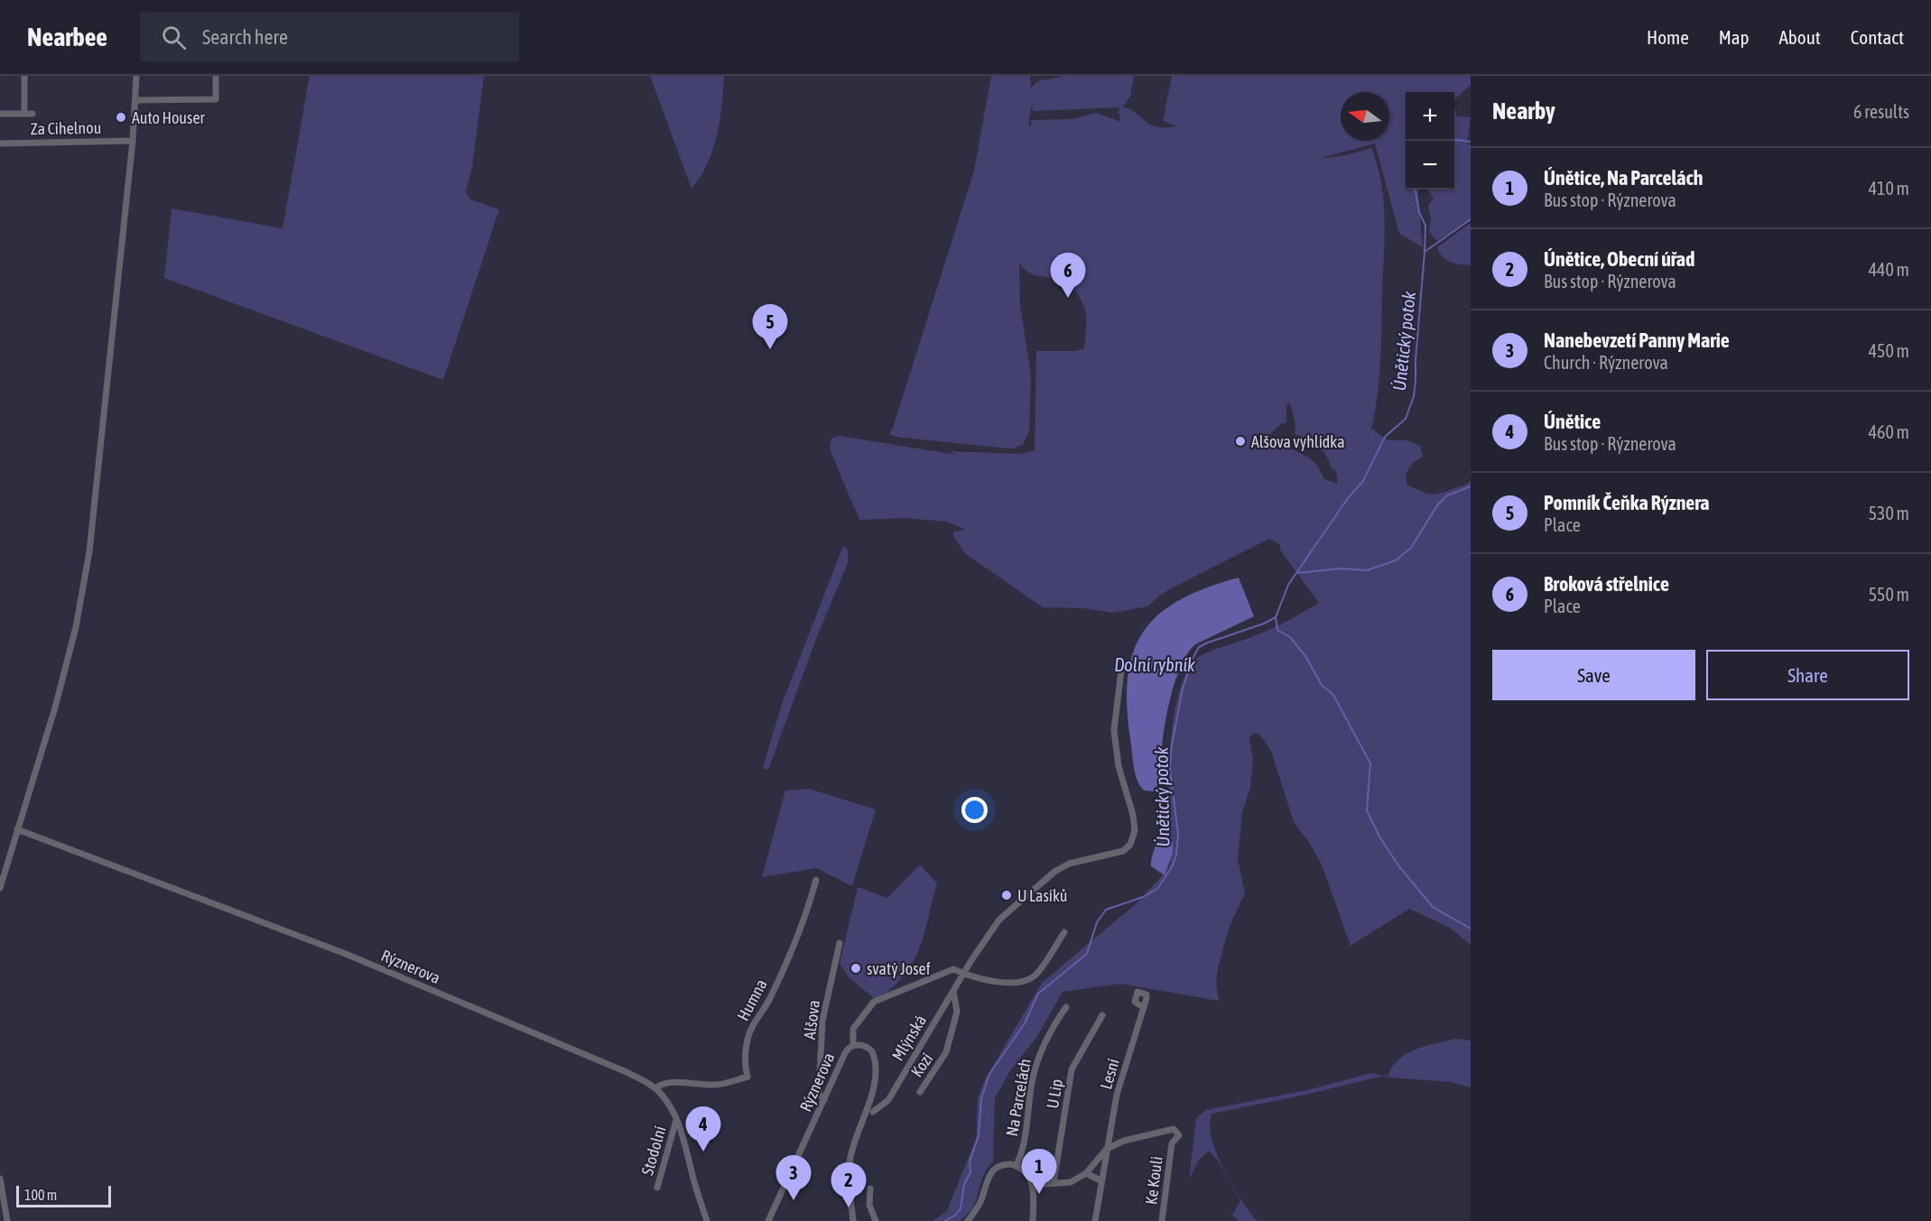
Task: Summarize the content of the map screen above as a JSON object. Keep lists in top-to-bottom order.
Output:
{
  "streets": {
    "street": [
      "Za Cihelnou",
      "Rýznerova",
      "Humna",
      "Alšova",
      "Mlýnská",
      "Kozí",
      "Lesní",
      "U Lip",
      "Na Parcelách",
      "Stodolní",
      "Ke Kouli"
    ]
  },
  "crossings": [
    ["Rýznerova", "Humna"],
    ["Rýznerova", "Alšova"],
    ["Rýznerova", "Stodolní"],
    ["Mlýnská", "Kozí"]
  ],
  "water": ["Únětický potok", "Dolní rybník"],
  "places": [
    "Auto Houser",
    "Alšova vyhlídka",
    "U Lasíků",
    "svatý Josef"
  ],
  "scale_bar": "100 m",
  "north": "left",
  "page": {
    "header": "Nearbee",
    "search": "Search here",
    "nav": [
      "Home",
      "Map",
      "About",
      "Contact"
    ],
    "heading": ["Nearby", "6 results"],
    "map_buttons": ["+", "−"],
    "list": [
      {
        "mark": "1",
        "name": "Únětice, Na Parcelách",
        "note": "Bus stop · Rýznerova",
        "value": "410 m"
      },
      {
        "mark": "2",
        "name": "Únětice, Obecní úřad",
        "note": "Bus stop · Rýznerova",
        "value": "440 m"
      },
      {
        "mark": "3",
        "name": "Nanebevzetí Panny Marie",
        "note": "Church · Rýznerova",
        "value": "450 m"
      },
      {
        "mark": "4",
        "name": "Únětice",
        "note": "Bus stop · Rýznerova",
        "value": "460 m"
      },
      {
        "mark": "5",
        "name": "Pomník Čeňka Rýznera",
        "note": "Place",
        "value": "530 m"
      },
      {
        "mark": "6",
        "name": "Broková střelnice",
        "note": "Place",
        "value": "550 m"
      }
    ],
    "pins": [
      "6",
      "5",
      "4",
      "1",
      "3",
      "2"
    ],
    "buttons": ["Save", "Share"],
    "scale": "100 m"
  }
}
